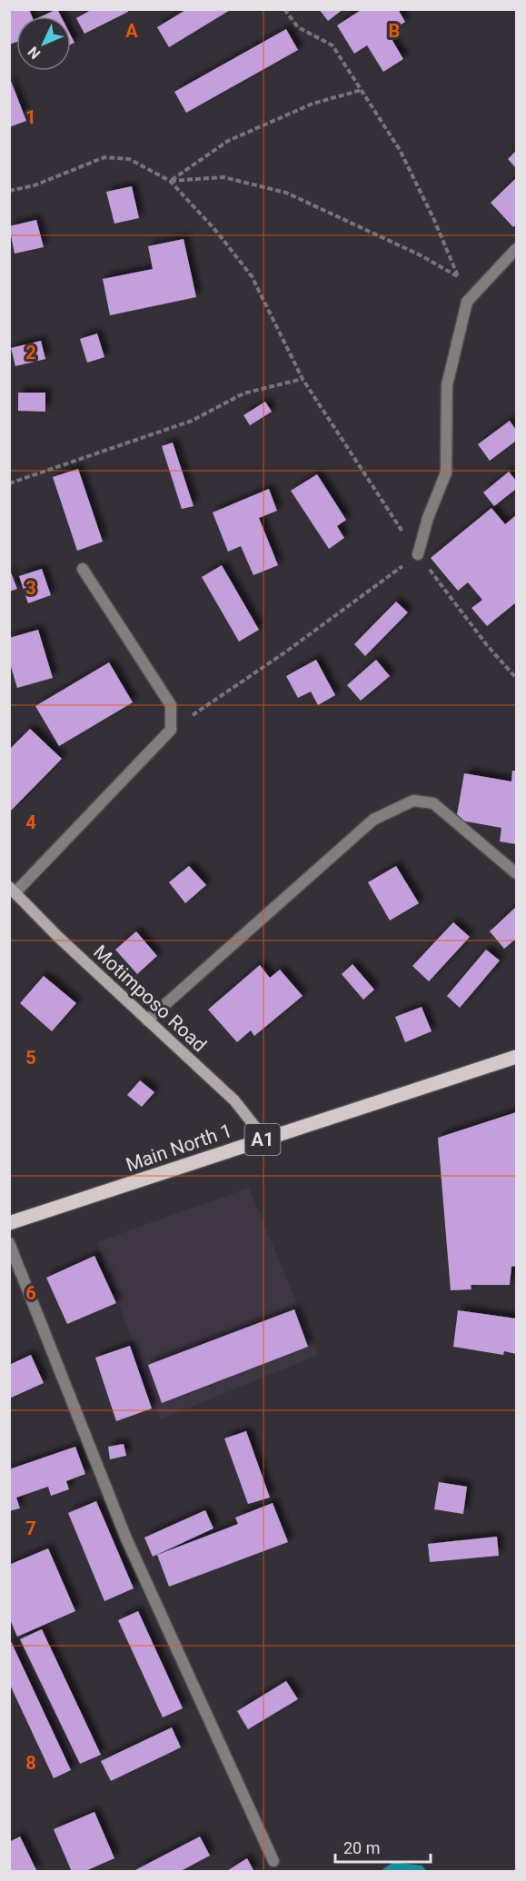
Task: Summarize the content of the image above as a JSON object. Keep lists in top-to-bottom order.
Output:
{
  "streets": {
    "main road": ["A1", "Main North 1"],
    "street": ["Motimposo Road"]
  },
  "crossings": [
    ["Motimposo Road", "Main North 1"]
  ],
  "scale_bar": "20 m",
  "north": "bottom left",
  "grid": {
    "columns": ["A", "B"],
    "rows": [
      "1",
      "2",
      "3",
      "4",
      "5",
      "6",
      "7",
      "8"
    ]
  }
}
